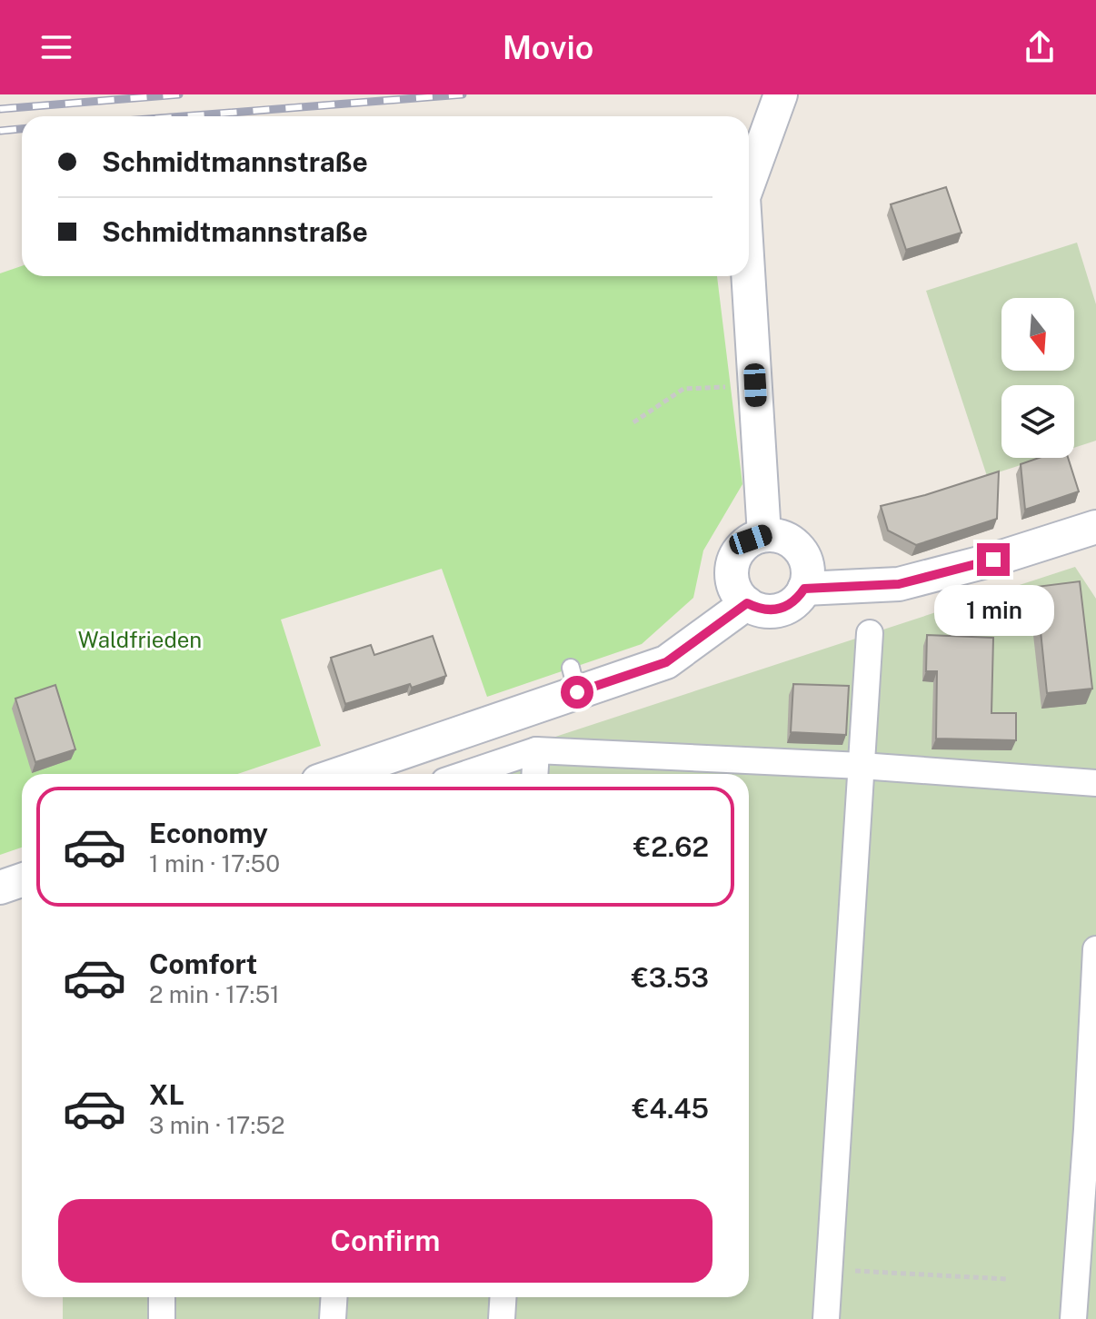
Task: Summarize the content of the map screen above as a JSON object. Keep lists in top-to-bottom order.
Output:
{
  "parks": ["Waldfrieden"],
  "north": "bottom",
  "page": {
    "header": "Movio",
    "banner": ["Schmidtmannstraße", "Schmidtmannstraße"],
    "bubble": "1 min",
    "list": [
      {
        "name": "Economy",
        "note": "1 min · 17:50",
        "value": "€2.62"
      },
      {
        "name": "Comfort",
        "note": "2 min · 17:51",
        "value": "€3.53"
      },
      {
        "name": "XL",
        "note": "3 min · 17:52",
        "value": "€4.45"
      }
    ],
    "buttons": "Confirm"
  }
}
